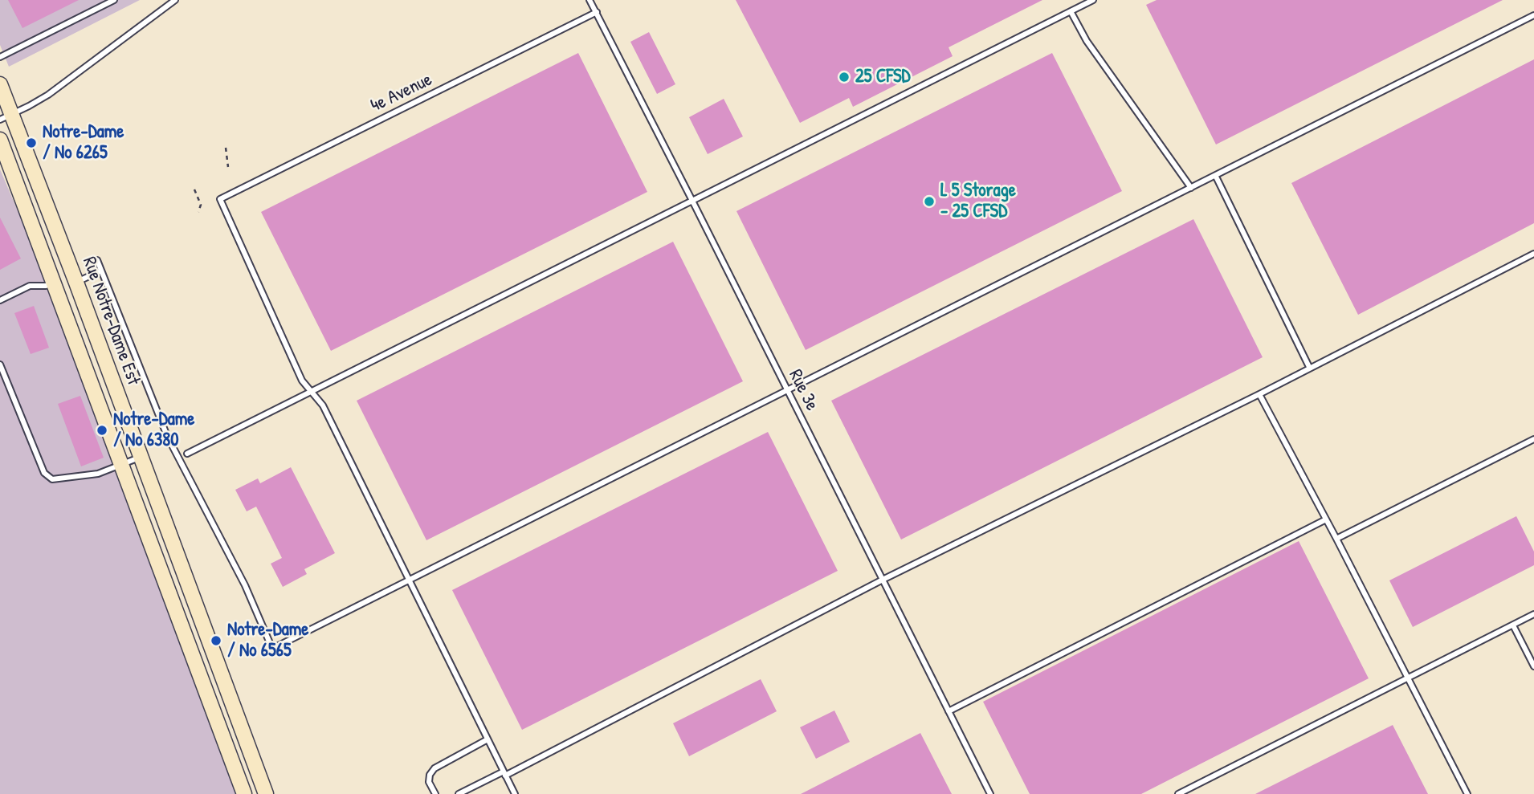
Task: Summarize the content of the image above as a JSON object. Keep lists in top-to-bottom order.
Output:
{
  "streets": {
    "main road": ["Rue Notre-Dame Est"],
    "lane": ["4e Avenue", "Rue 3e"]
  },
  "crossings": [
    ["4e Avenue", "Rue 3e"]
  ],
  "places": [
    "25 CFSD",
    "Notre-Dame / No 6265",
    "L 5 Storage - 25 CFSD",
    "Notre-Dame / No 6380",
    "Notre-Dame / No 6565"
  ]
}
